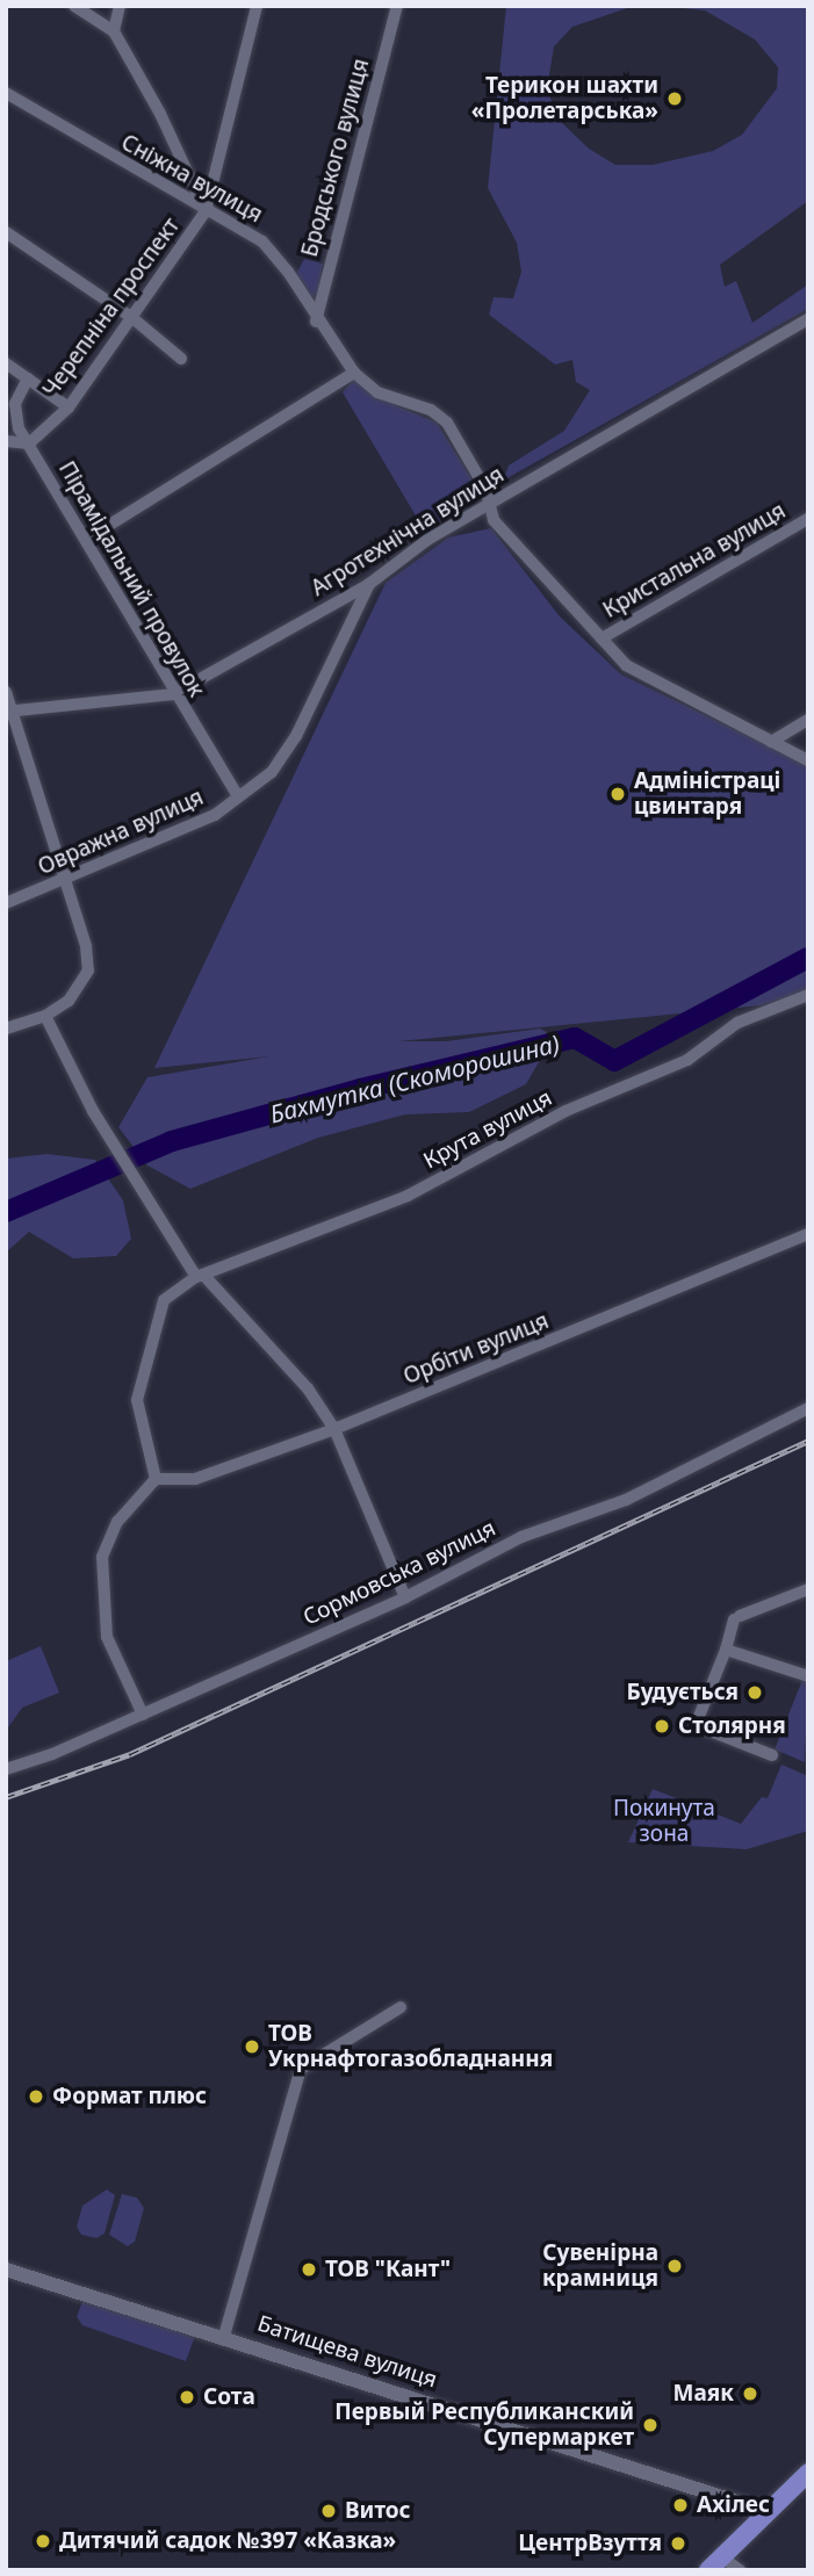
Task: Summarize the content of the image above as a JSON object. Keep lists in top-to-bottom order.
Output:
{
  "streets": {
    "street": [
      "Бродського вулиця",
      "Сніжна вулиця",
      "Черепніна проспект",
      "Агротехнічна вулиця",
      "Кристальна вулиця",
      "Пірамідальний провулок",
      "Овражна вулиця",
      "Крута вулиця",
      "Орбіти вулиця",
      "Сормовська вулиця",
      "Батищева вулиця"
    ]
  },
  "crossings": [
    ["Бродського вулиця", "Сніжна вулиця"],
    ["Сніжна вулиця", "Черепніна проспект"],
    ["Сніжна вулиця", "Агротехнічна вулиця"],
    ["Сніжна вулиця", "Кристальна вулиця"],
    ["Черепніна проспект", "Пірамідальний провулок"],
    ["Агротехнічна вулиця", "Пірамідальний провулок"],
    ["Агротехнічна вулиця", "Овражна вулиця"],
    ["Пірамідальний провулок", "Овражна вулиця"],
    ["Крута вулиця", "Орбіти вулиця"]
  ],
  "water": ["Бахмутка (Скоморошина)"],
  "parks": ["Покинута зона"],
  "places": [
    "Терикон шахти «Пролетарська»",
    "Адміністраці цвинтаря",
    "Будується",
    "Столярня",
    "ТОВ Укрнафтогазобладнання",
    "Формат плюс",
    "Сувенірна крамниця",
    "ТОВ \"Кант\"",
    "Маяк",
    "Сота",
    "Первый Республиканский Супермаркет",
    "Ахілес",
    "Витос",
    "Дитячий садок №397 «Казка»",
    "ЦентрВзуття"
  ]
}
